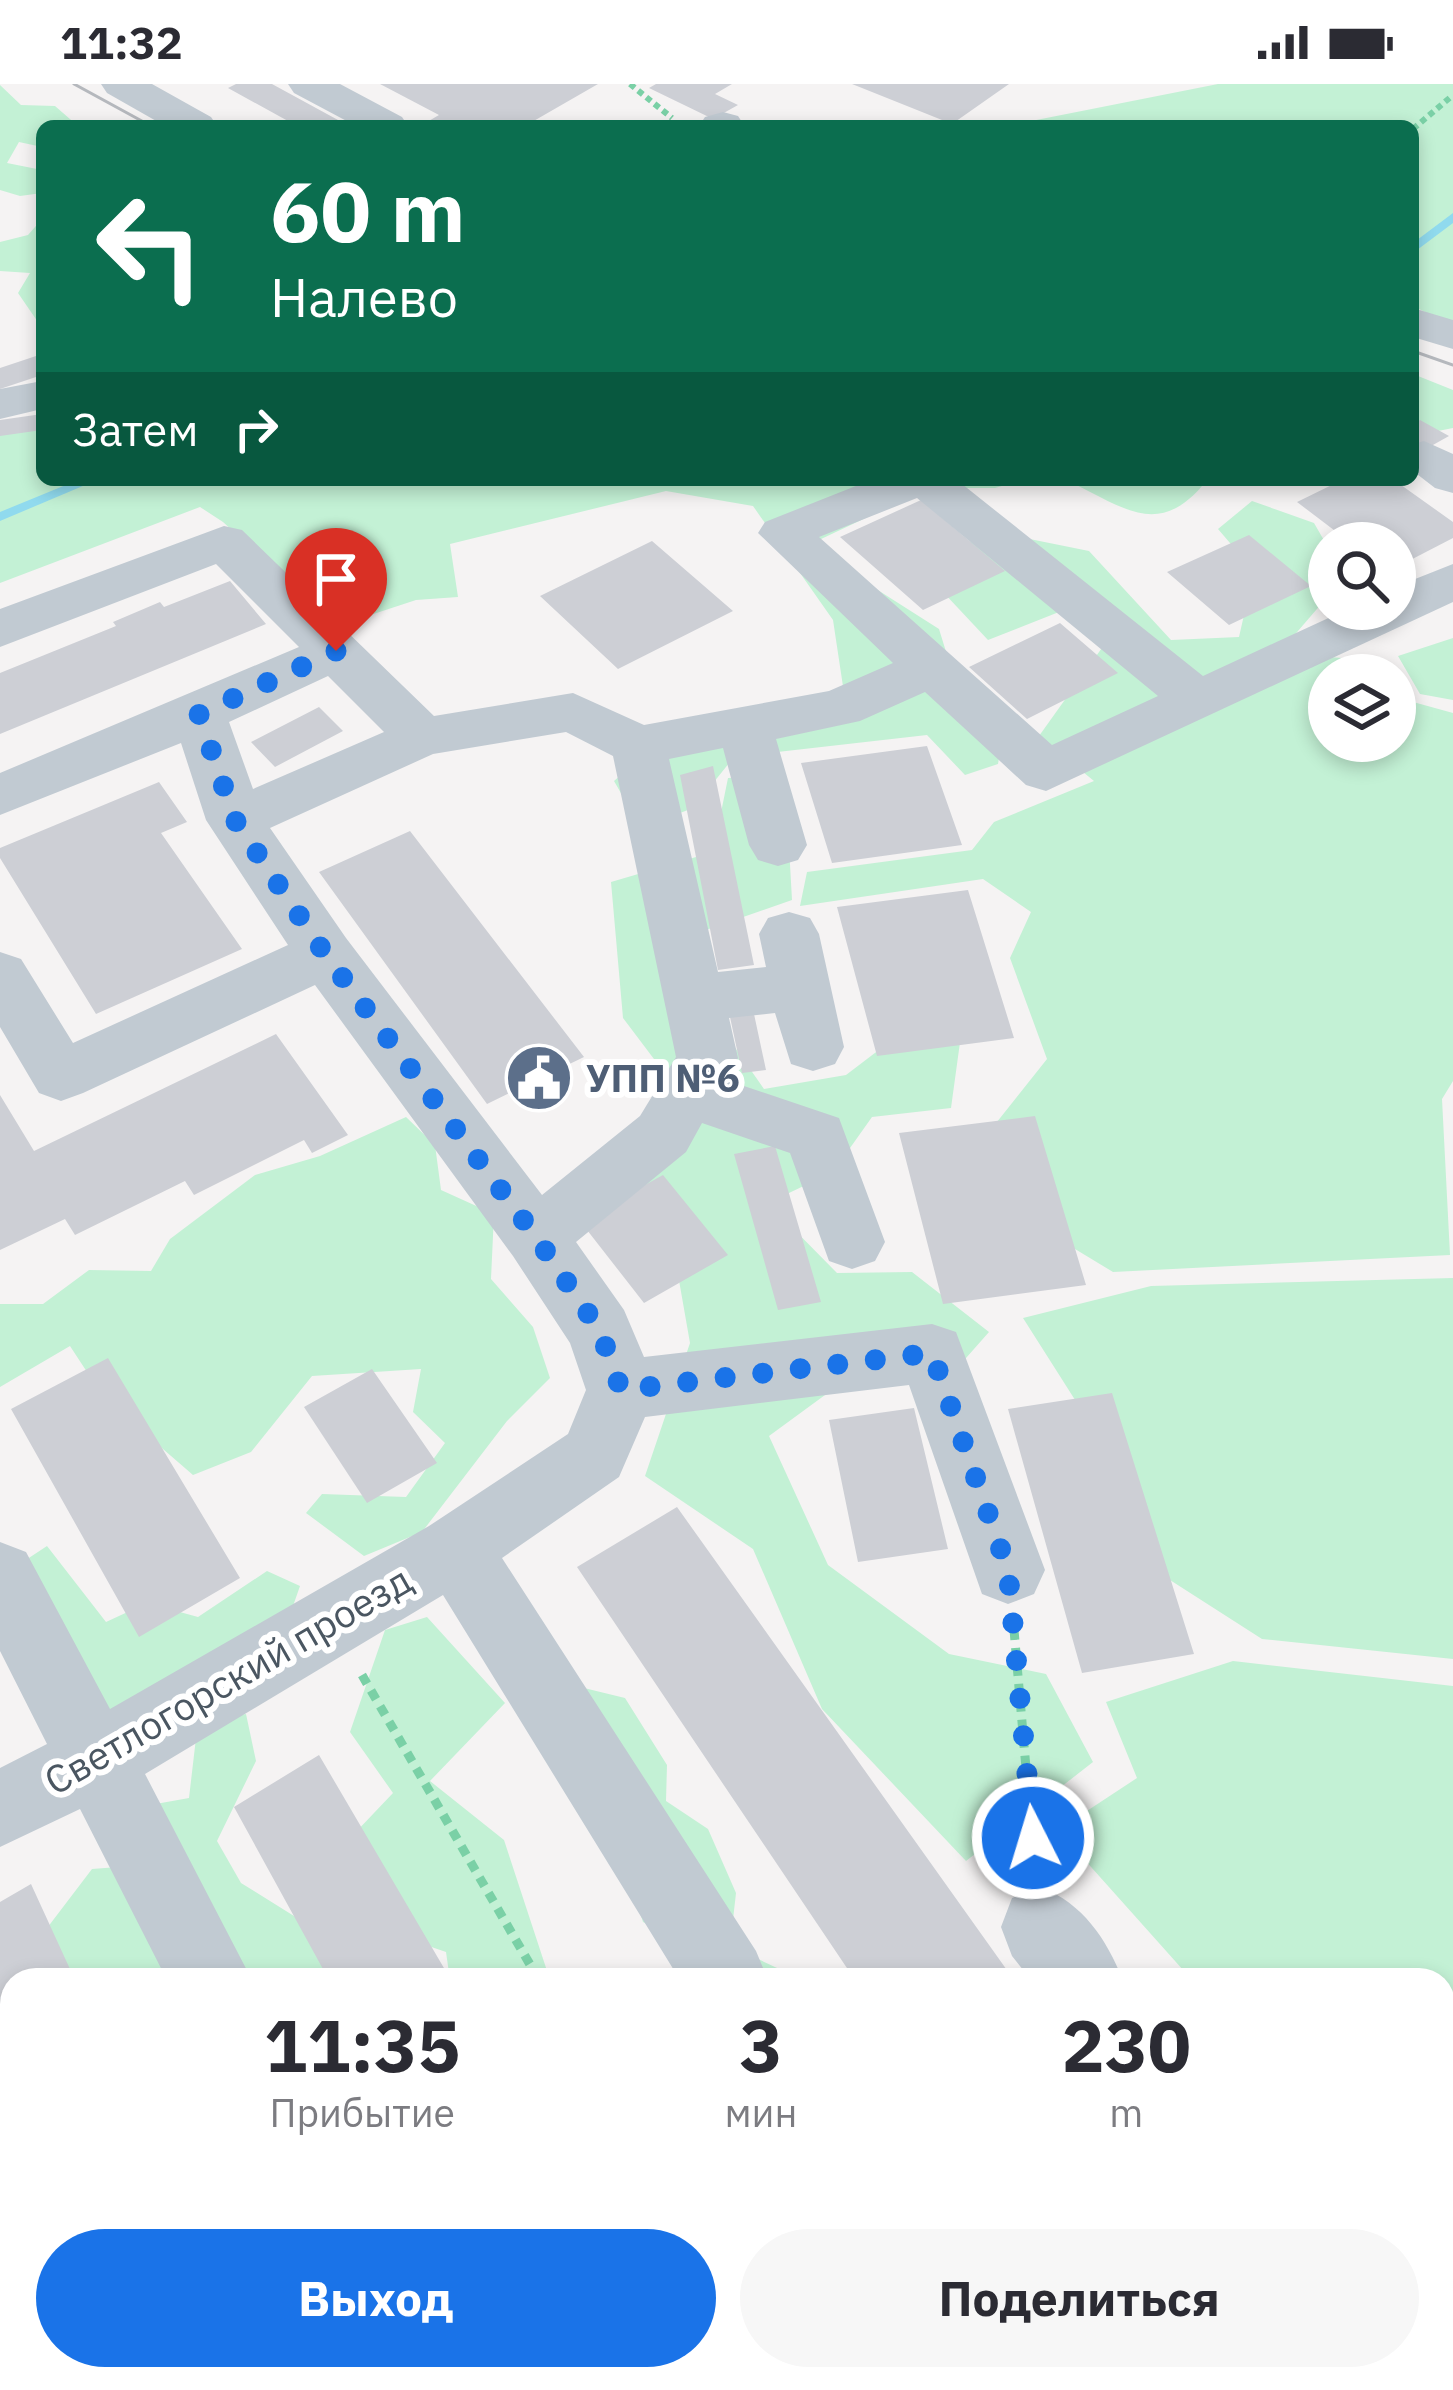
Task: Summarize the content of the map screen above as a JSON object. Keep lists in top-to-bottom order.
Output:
{
  "streets": {
    "street": ["Светлогорский проезд"]
  },
  "places": {
    "public building": ["УПП №6"]
  },
  "page": {
    "status": "11:32",
    "turn": ["60 m", "Налево"],
    "then": "Затем",
    "eta": [
      "11:35",
      "Прибытие",
      "3",
      "мин",
      "230",
      "m"
    ],
    "buttons": ["Выход", "Поделиться"]
  }
}
